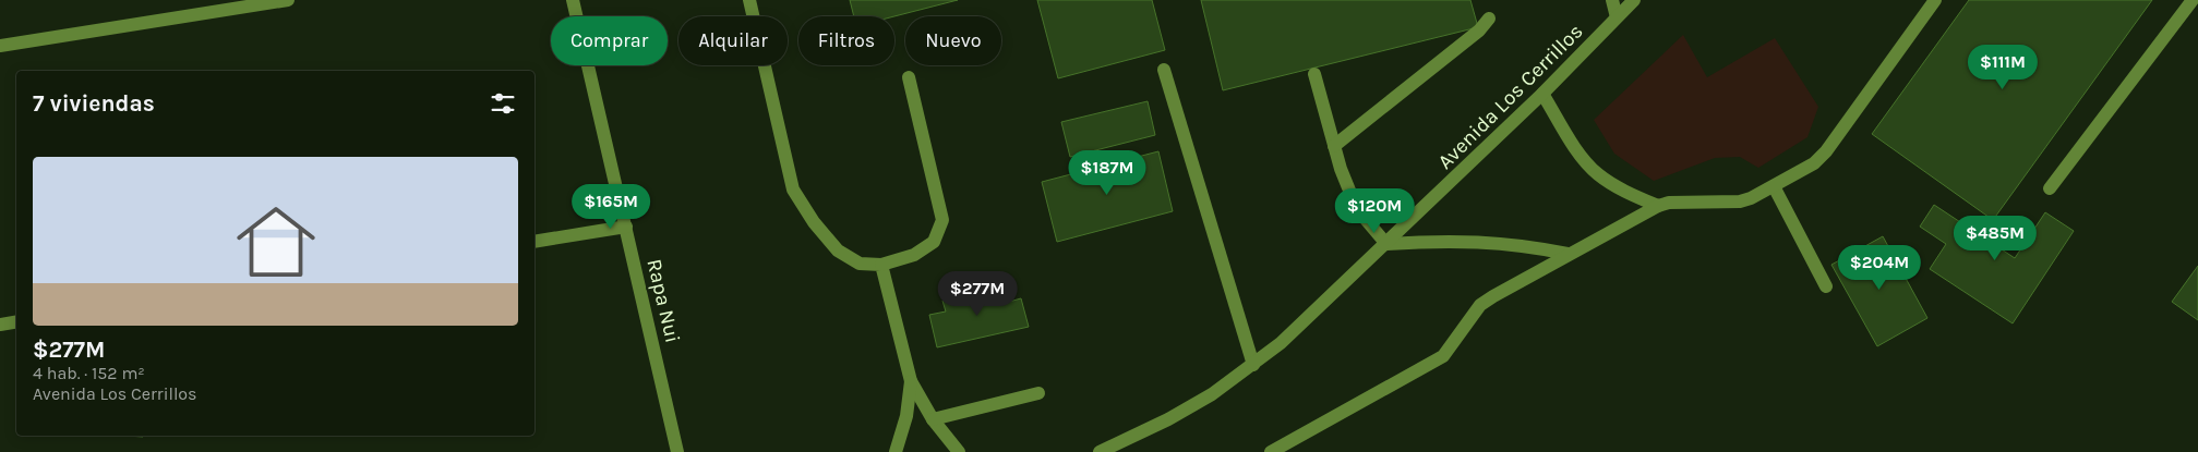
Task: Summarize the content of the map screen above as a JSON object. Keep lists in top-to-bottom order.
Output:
{
  "streets": {
    "street": ["Avenida Los Cerrillos", "Rapa Nui"]
  },
  "page": {
    "chip": [
      "Comprar",
      "Alquilar",
      "Filtros",
      "Nuevo"
    ],
    "price": [
      "$111M",
      "$187M",
      "$165M",
      "$120M",
      "$485M",
      "$204M",
      "$277M"
    ],
    "heading": "7 viviendas",
    "list": [
      {
        "name": "$277M",
        "note": "4 hab. · 152 m² · Avenida Los Cerrillos"
      }
    ]
  }
}
